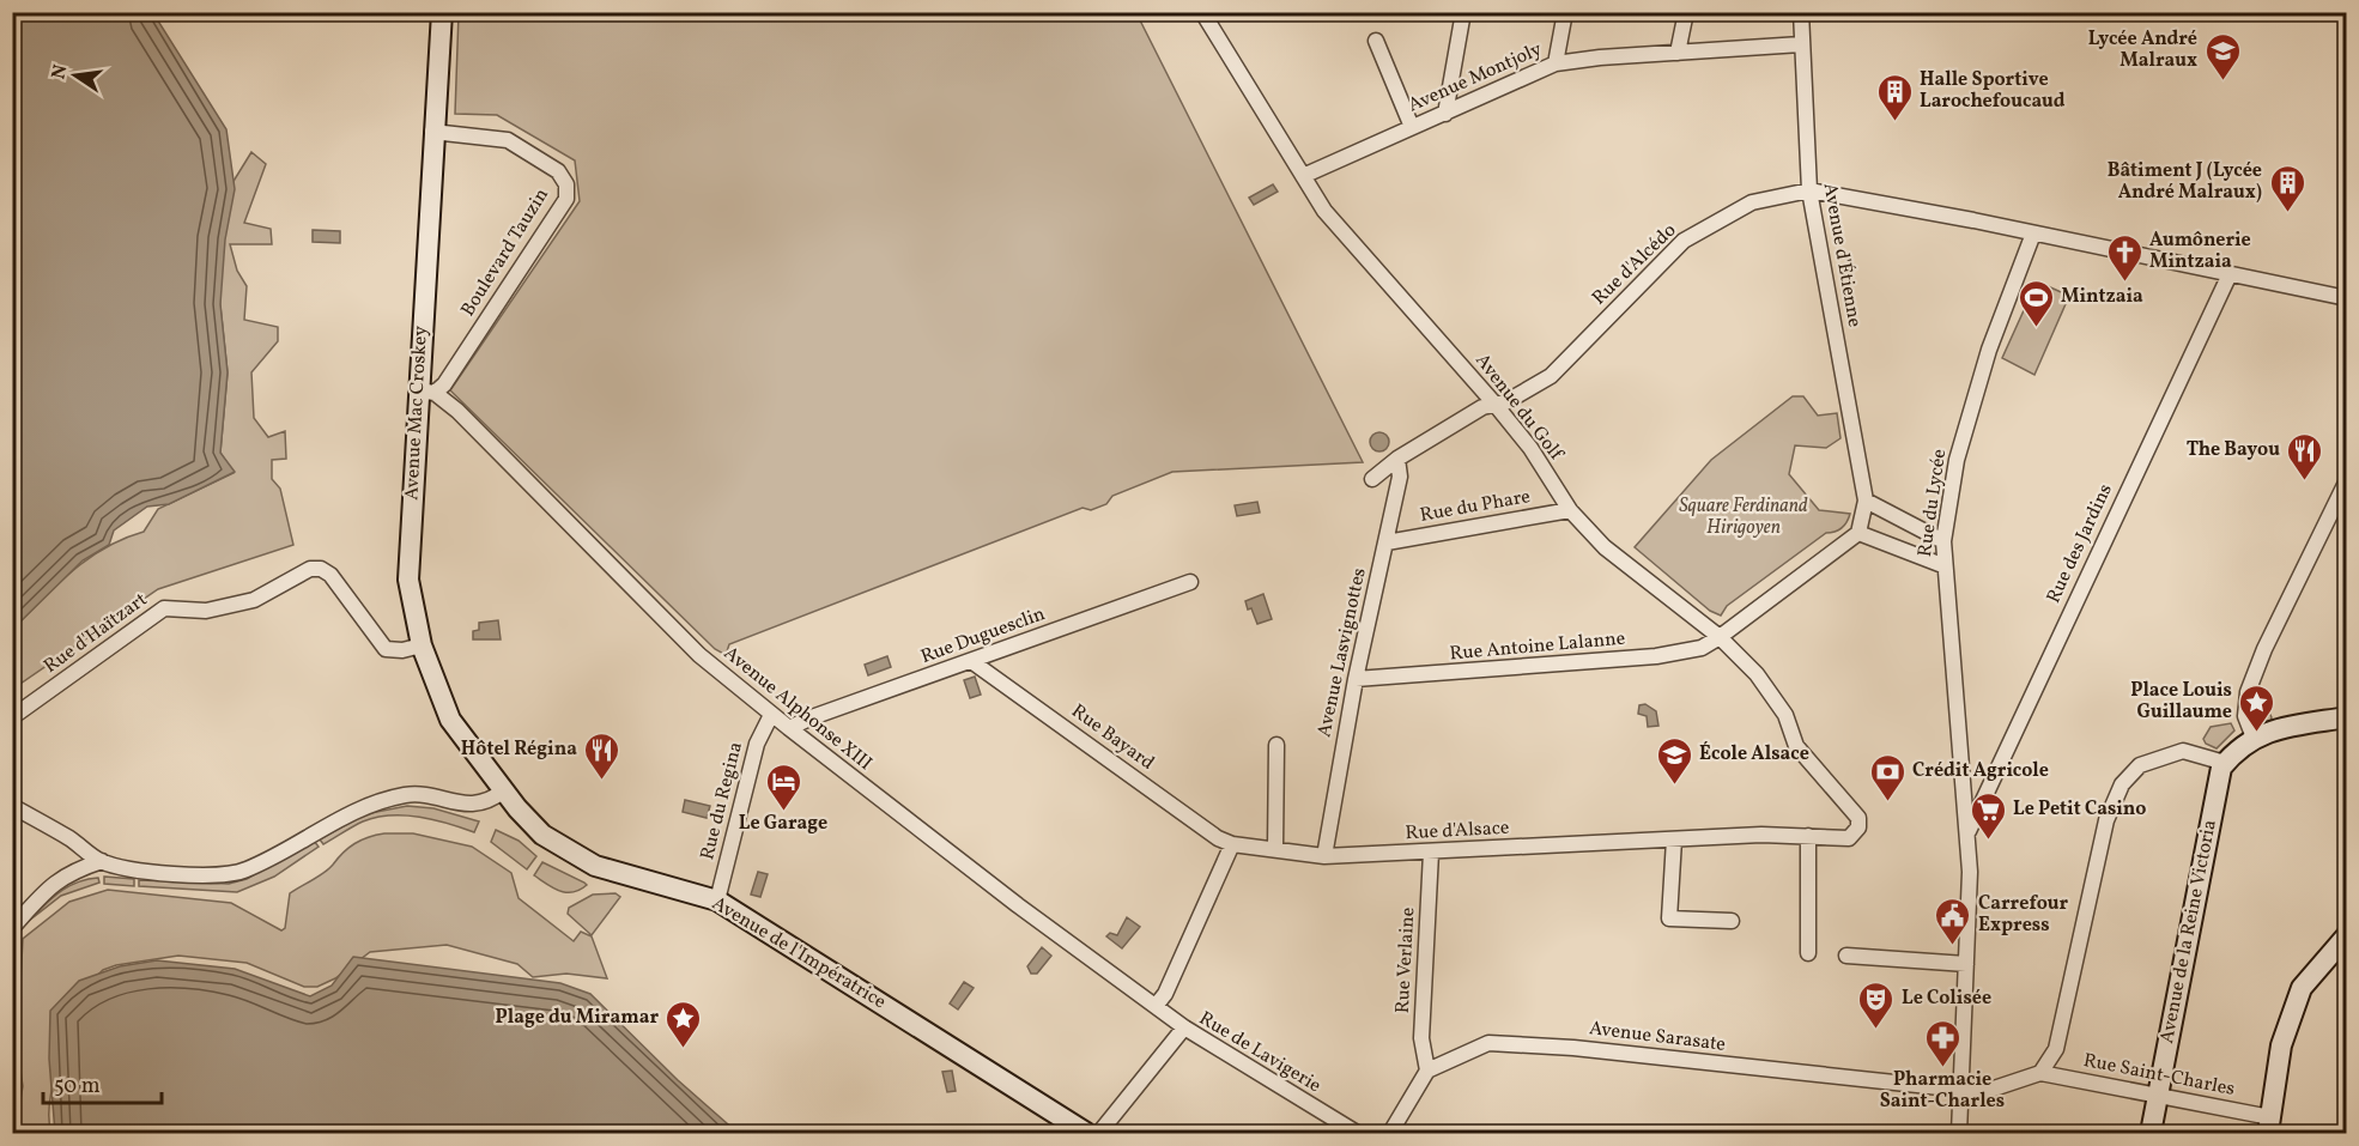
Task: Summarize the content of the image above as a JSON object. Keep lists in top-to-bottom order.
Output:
{
  "streets": {
    "main road": ["Avenue Mac Croskey", "Avenue de la Reine Victoria", "Avenue de l'Impératrice"],
    "street": [
      "Avenue Montjoly",
      "Boulevard Tauzin",
      "Avenue d'Étienne",
      "Rue d'Alcédo",
      "Avenue du Golf",
      "Rue du Lycée",
      "Rue du Phare",
      "Rue des Jardins",
      "Rue d'Haïtzart",
      "Rue Duguesclin",
      "Rue Antoine Lalanne",
      "Avenue Lasvignottes",
      "Avenue Alphonse XIII",
      "Rue Bayard",
      "Rue du Regina",
      "Rue d'Alsace",
      "Rue Verlaine",
      "Avenue Sarasate",
      "Rue de Lavigerie",
      "Rue Saint-Charles"
    ]
  },
  "crossings": [
    ["Avenue Montjoly", "Avenue d'Étienne"],
    ["Avenue Montjoly", "Avenue du Golf"],
    ["Boulevard Tauzin", "Avenue Mac Croskey"],
    ["Boulevard Tauzin", "Avenue Alphonse XIII"],
    ["Avenue d'Étienne", "Rue d'Alcédo"],
    ["Avenue d'Étienne", "Rue Antoine Lalanne"],
    ["Rue d'Alcédo", "Avenue du Golf"],
    ["Rue d'Alcédo", "Rue du Lycée"],
    ["Rue d'Alcédo", "Rue des Jardins"],
    ["Avenue du Golf", "Rue du Phare"],
    ["Avenue du Golf", "Rue Antoine Lalanne"],
    ["Avenue du Golf", "Rue d'Alsace"],
    ["Avenue Mac Croskey", "Rue d'Haïtzart"],
    ["Avenue Mac Croskey", "Avenue Alphonse XIII"],
    ["Avenue Mac Croskey", "Avenue de l'Impératrice"],
    ["Rue du Lycée", "Rue des Jardins"],
    ["Rue du Lycée", "Avenue Sarasate"],
    ["Rue du Phare", "Avenue Lasvignottes"],
    ["Rue Duguesclin", "Avenue Alphonse XIII"],
    ["Rue Duguesclin", "Rue Bayard"],
    ["Rue Antoine Lalanne", "Avenue Lasvignottes"],
    ["Avenue Lasvignottes", "Rue d'Alsace"],
    ["Avenue Alphonse XIII", "Rue du Regina"],
    ["Avenue Alphonse XIII", "Rue de Lavigerie"],
    ["Rue Bayard", "Rue d'Alsace"],
    ["Rue du Regina", "Avenue de l'Impératrice"],
    ["Rue d'Alsace", "Rue Verlaine"],
    ["Avenue de la Reine Victoria", "Rue Saint-Charles"],
    ["Rue Verlaine", "Avenue Sarasate"],
    ["Avenue Sarasate", "Rue Saint-Charles"]
  ],
  "parks": ["Square Ferdinand Hirigoyen"],
  "places": {
    "school or university": ["Lycée André Malraux", "École Alsace"],
    "building": ["Halle Sportive Larochefoucaud", "Bâtiment J (Lycée André Malraux)"],
    "church": ["Aumônerie Mintzaia"],
    "sports": ["Mintzaia"],
    "restaurant": ["The Bayou", "Hôtel Régina"],
    "place": ["Place Louis Guillaume", "Plage du Miramar"],
    "bank": ["Crédit Agricole"],
    "hotel": ["Le Garage"],
    "supermarket": ["Le Petit Casino"],
    "public building": ["Carrefour Express"],
    "theatre": ["Le Colisée"],
    "pharmacy": ["Pharmacie Saint-Charles"]
  },
  "scale_bar": "50 m",
  "north": "left"
}
